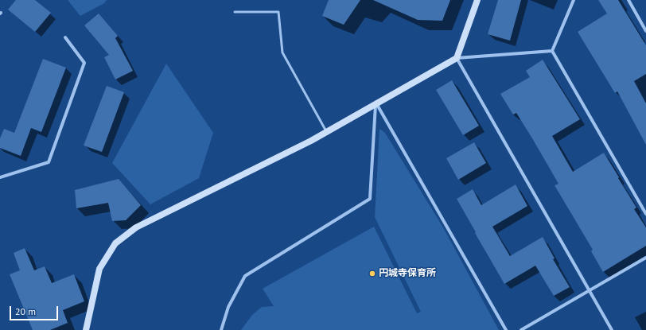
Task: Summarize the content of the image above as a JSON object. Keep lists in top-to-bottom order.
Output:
{
  "places": ["円城寺保育所"],
  "scale_bar": "20 m"
}
